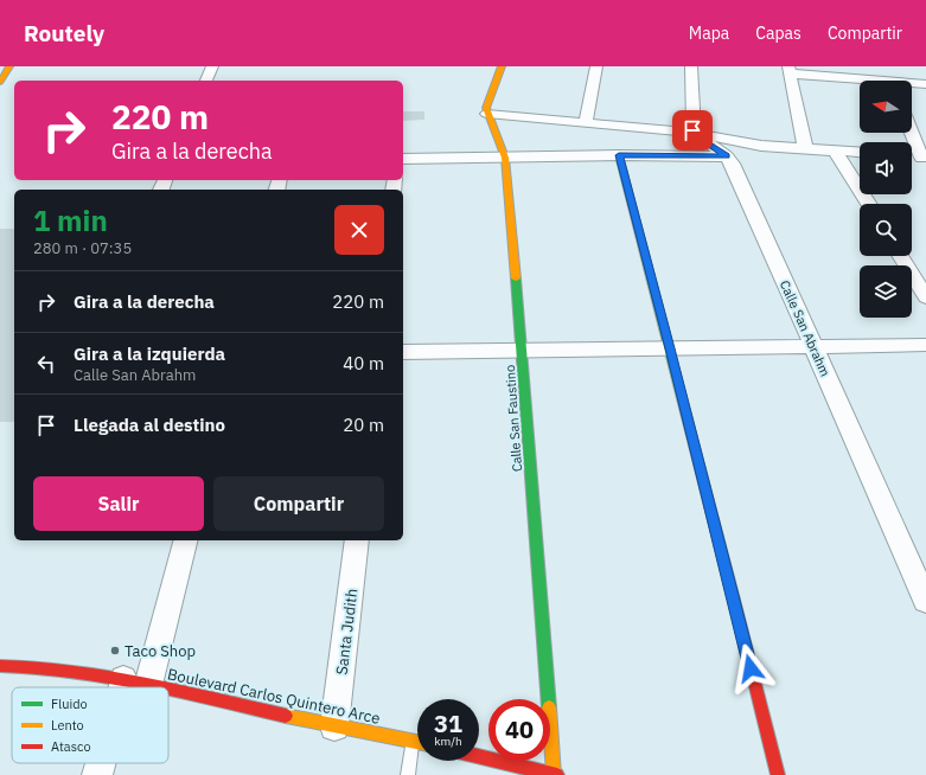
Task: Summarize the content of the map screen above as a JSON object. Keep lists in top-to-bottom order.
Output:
{
  "streets": {
    "street": [
      "Calle San Abrahm",
      "Calle San Faustino",
      "Santa Judith",
      "Boulevard Carlos Quintero Arce"
    ]
  },
  "crossings": [
    ["Santa Judith", "Boulevard Carlos Quintero Arce"]
  ],
  "places": ["Taco Shop"],
  "legend": ["Fluido", "Lento", "Atasco"],
  "north": "left",
  "page": {
    "header": "Routely",
    "nav": ["Mapa", "Capas", "Compartir"],
    "turn": ["220 m", "Gira a la derecha"],
    "heading": ["1 min", "280 m · 07:35"],
    "list": [
      {
        "name": "Gira a la derecha",
        "value": "220 m"
      },
      {
        "name": "Gira a la izquierda",
        "note": "Calle San Abrahm",
        "value": "40 m"
      },
      {
        "name": "Llegada al destino",
        "value": "20 m"
      }
    ],
    "buttons": ["Salir", "Compartir"],
    "speed": "31 km/h",
    "limit": "40"
  }
}
